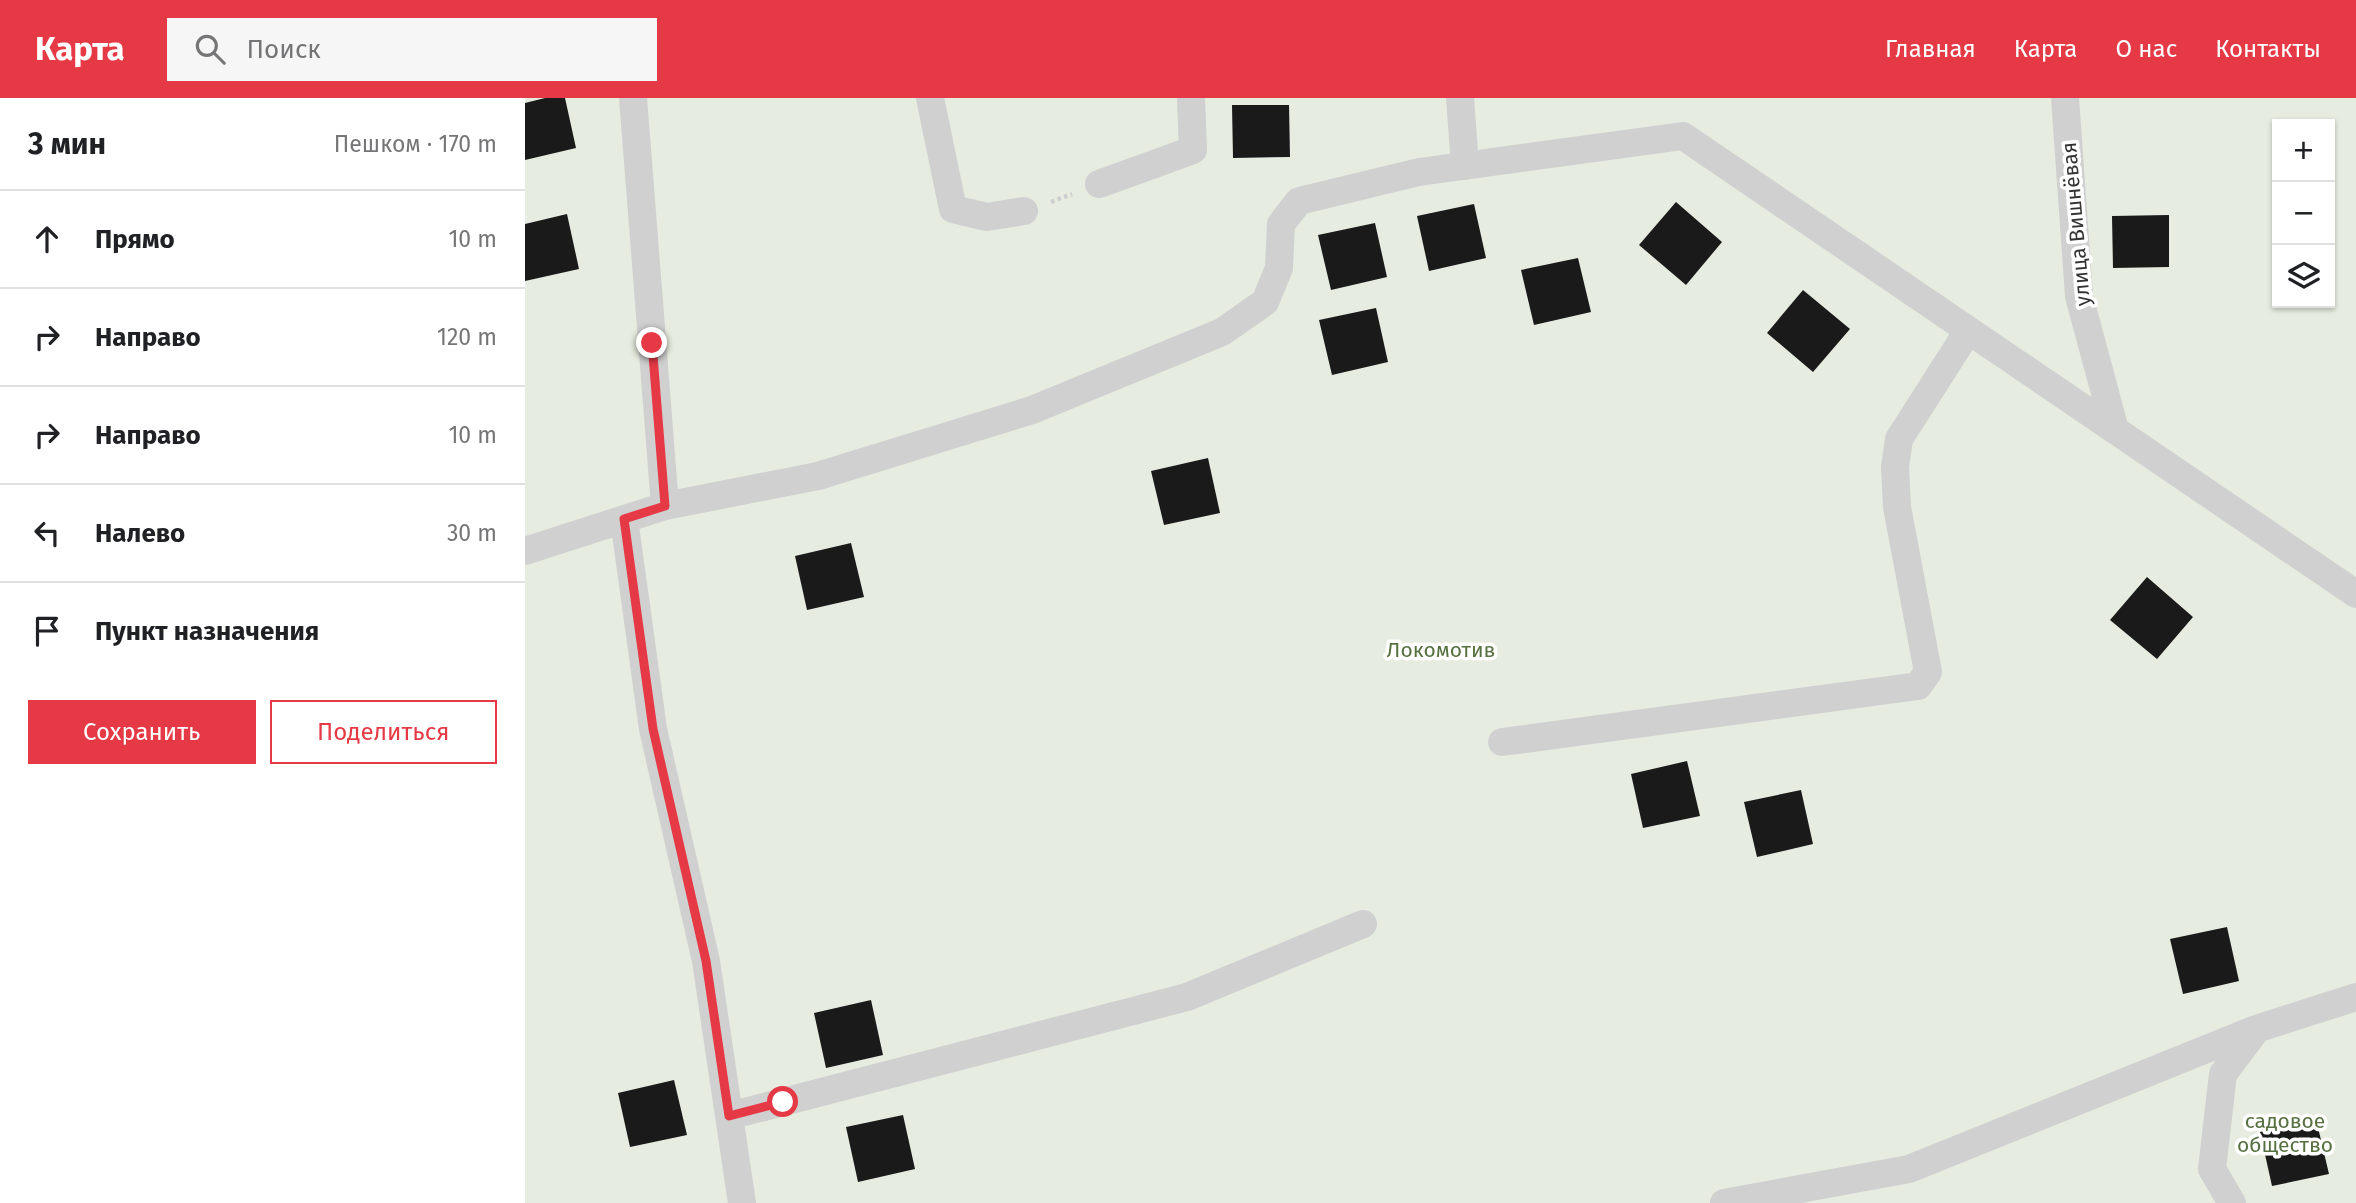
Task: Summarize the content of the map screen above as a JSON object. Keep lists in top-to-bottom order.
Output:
{
  "streets": {
    "street": ["улица Вишнёвая"]
  },
  "parks": ["Локомотив", "садовое общество"],
  "page": {
    "header": "Карта",
    "search": "Поиск",
    "nav": [
      "Главная",
      "Карта",
      "О нас",
      "Контакты"
    ],
    "heading": ["3 мин", "Пешком · 170 m"],
    "map_buttons": ["+", "−"],
    "list": [
      ["Прямо", "10 m"],
      ["Направо", "120 m"],
      ["Направо", "10 m"],
      ["Налево", "30 m"],
      "Пункт назначения"
    ],
    "buttons": ["Сохранить", "Поделиться"]
  }
}
